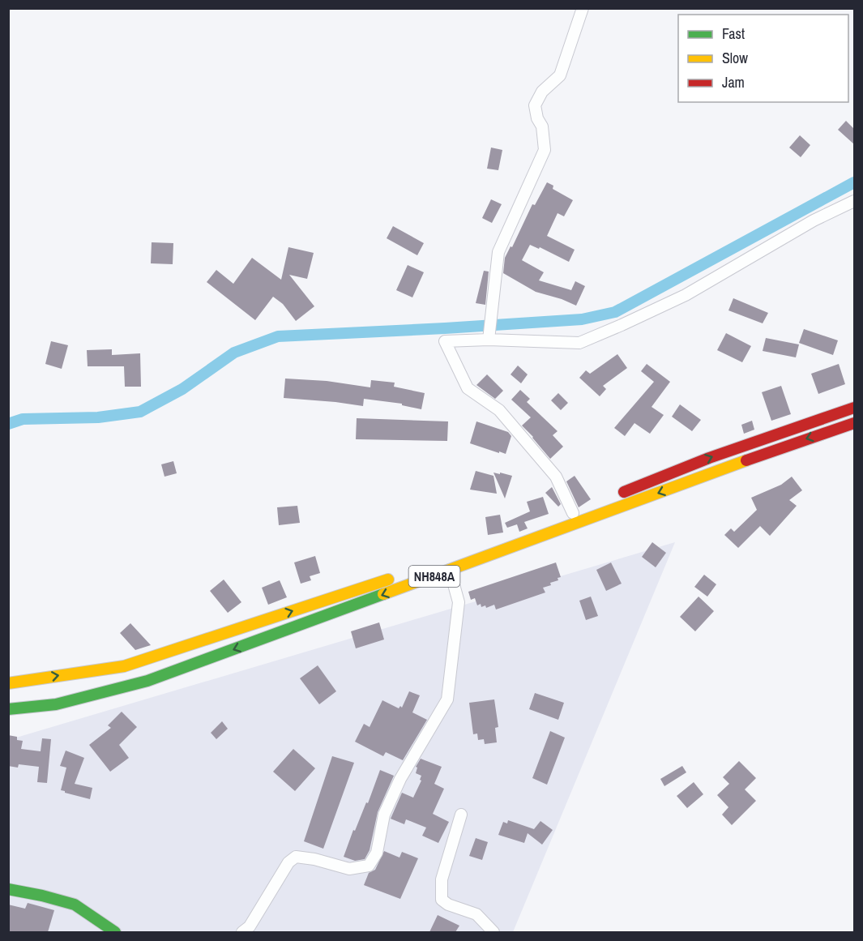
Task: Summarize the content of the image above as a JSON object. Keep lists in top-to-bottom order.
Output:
{
  "streets": {
    "main road": ["NH848A"]
  },
  "legend": ["Fast", "Slow", "Jam"]
}
